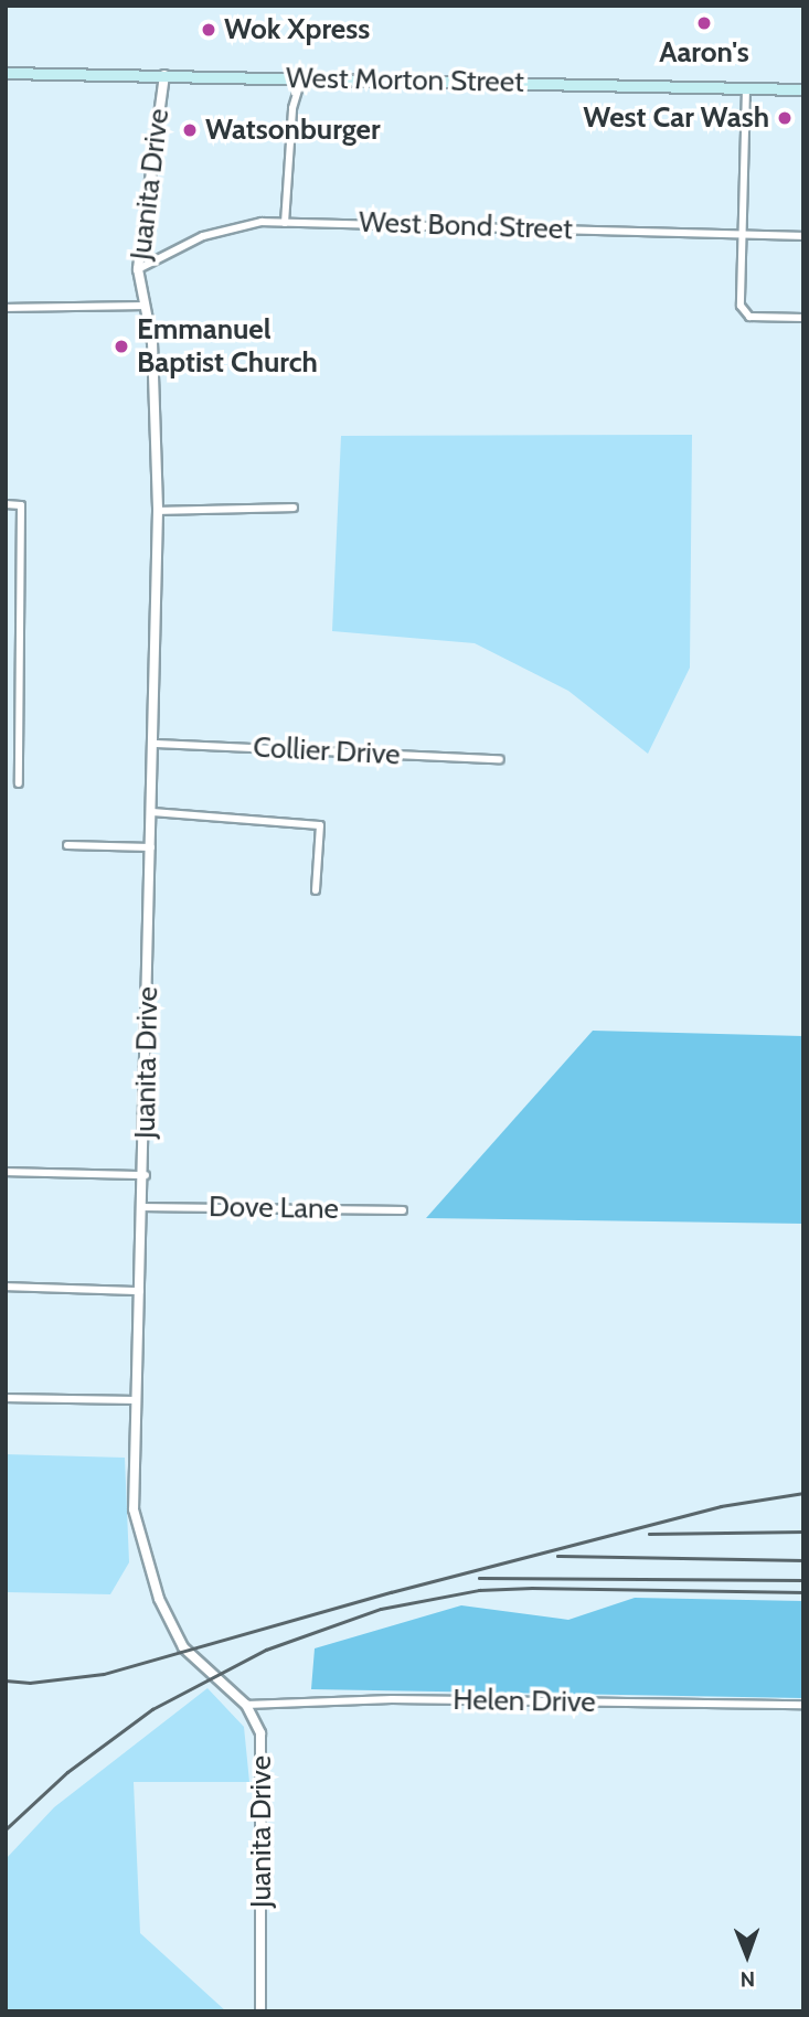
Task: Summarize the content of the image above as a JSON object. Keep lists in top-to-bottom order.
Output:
{
  "streets": {
    "main road": ["West Morton Street"],
    "street": [
      "Juanita Drive",
      "West Bond Street",
      "Collier Drive",
      "Dove Lane",
      "Helen Drive"
    ]
  },
  "crossings": [
    ["West Morton Street", "Juanita Drive"],
    ["Juanita Drive", "West Bond Street"],
    ["Juanita Drive", "Collier Drive"],
    ["Juanita Drive", "Dove Lane"],
    ["Juanita Drive", "Helen Drive"]
  ],
  "places": [
    "Aaron's",
    "Wok Xpress",
    "West Car Wash",
    "Watsonburger",
    "Emmanuel Baptist Church"
  ],
  "north": "bottom"
}
